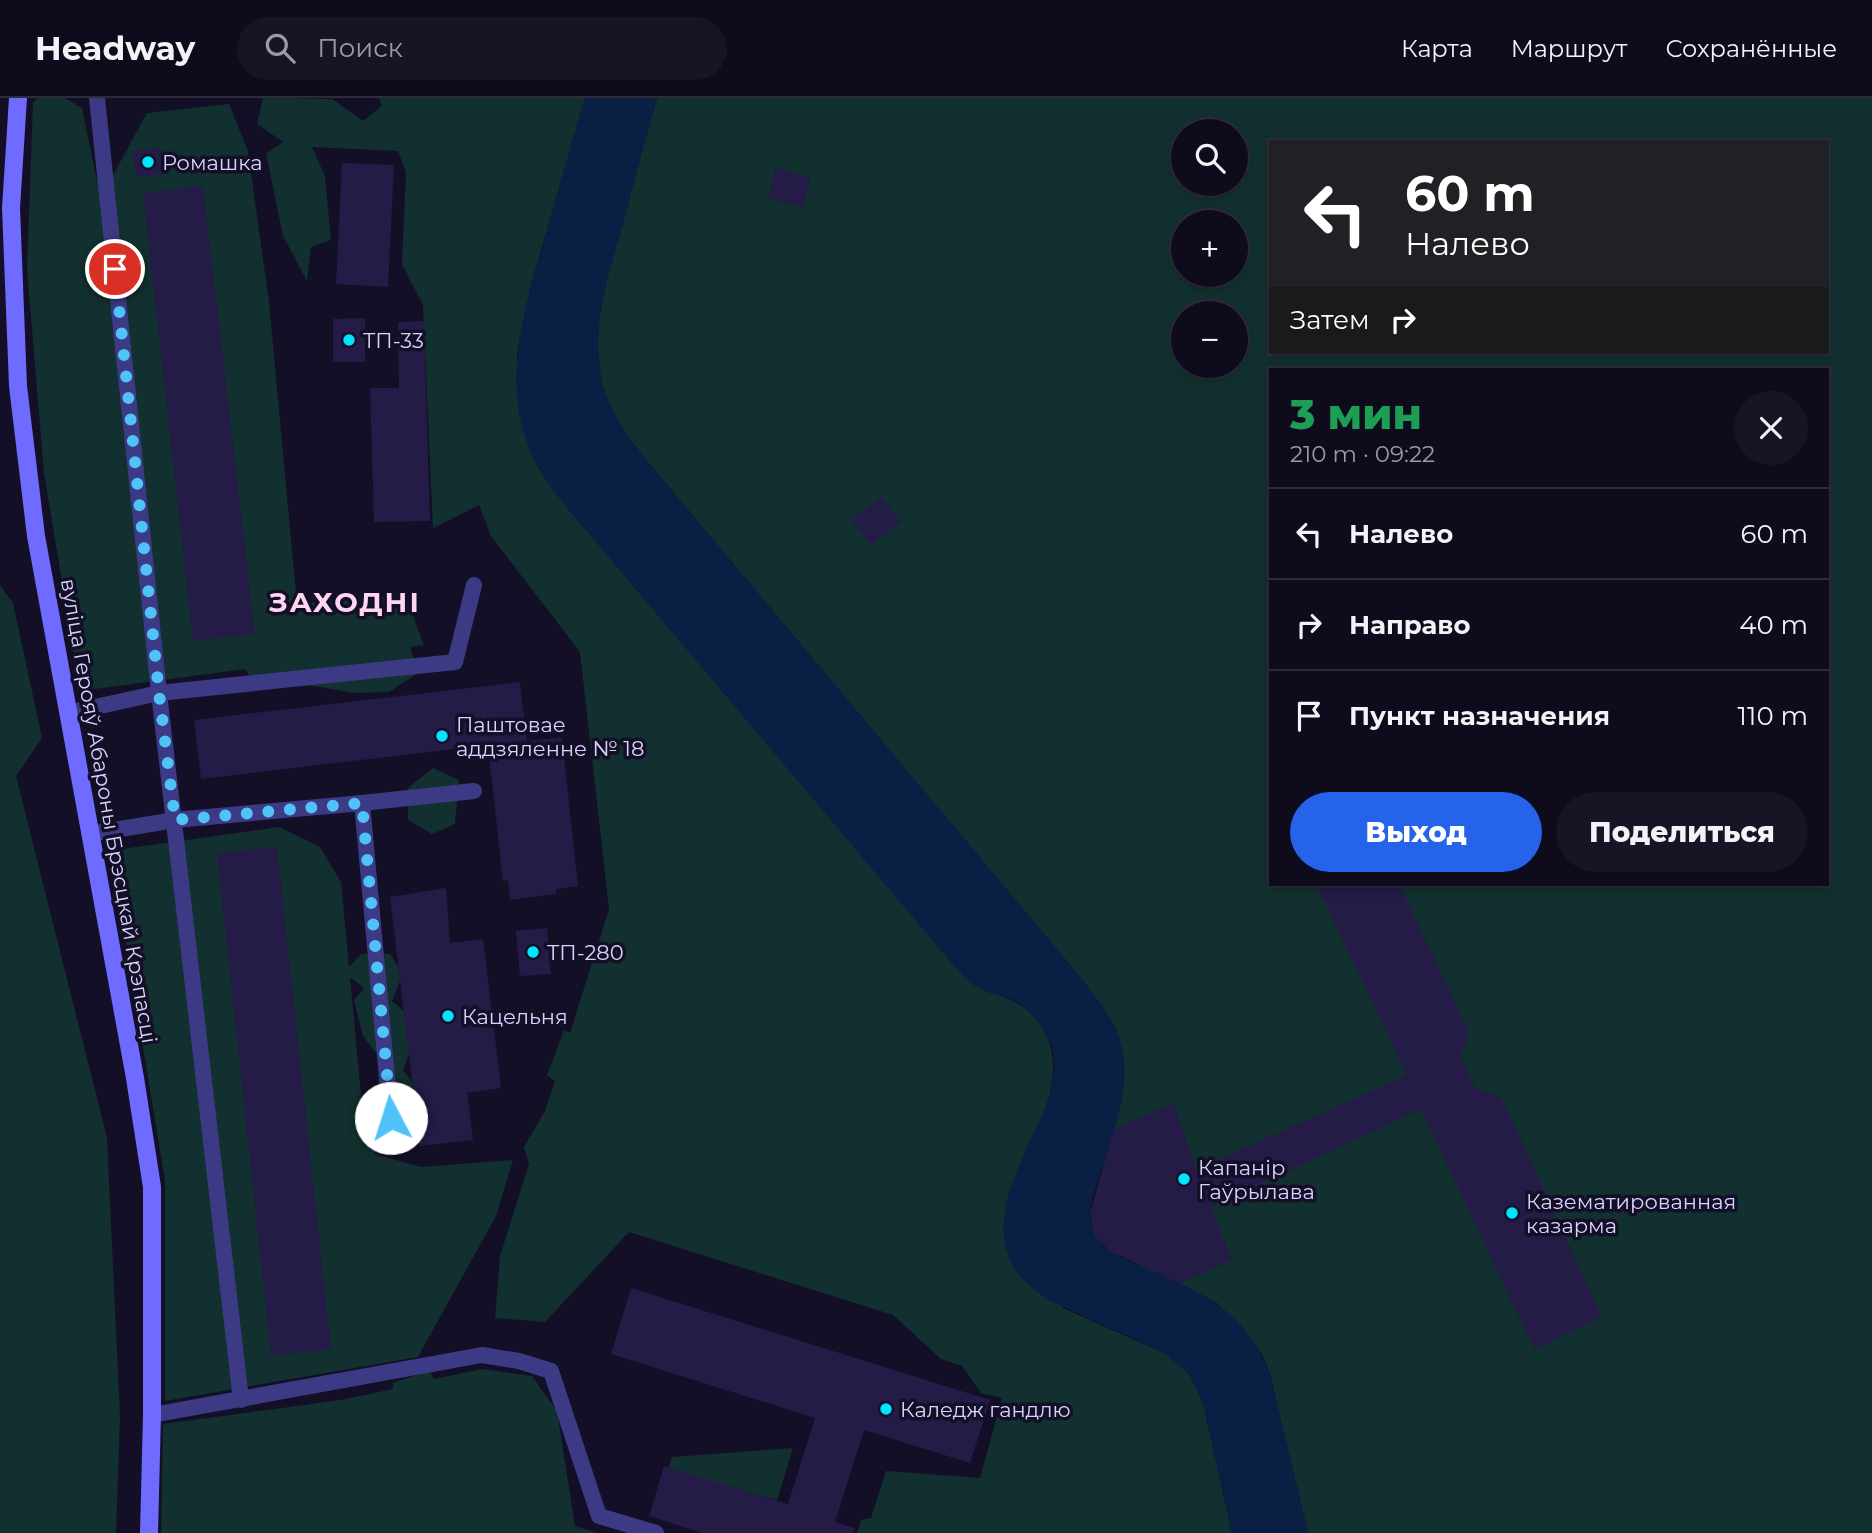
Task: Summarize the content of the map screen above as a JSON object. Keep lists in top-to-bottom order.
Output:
{
  "streets": {
    "main road": ["вуліца Герояў Абароны Брэсцкай Крэпасці"]
  },
  "districts": ["ЗАХОДНІ"],
  "places": [
    "Ромашка",
    "ТП-33",
    "Паштовае аддзяленне № 18",
    "ТП-280",
    "Кацельня",
    "Капанір Гаўрылава",
    "Казематированная казарма",
    "Каледж гандлю"
  ],
  "page": {
    "header": "Headway",
    "search": "Поиск",
    "nav": ["Карта", "Маршрут", "Сохранённые"],
    "map_buttons": ["+", "−"],
    "turn": ["60 m", "Налево"],
    "then": "Затем",
    "heading": ["3 мин", "210 m · 09:22"],
    "list": [
      {
        "name": "Налево",
        "value": "60 m"
      },
      {
        "name": "Направо",
        "value": "40 m"
      },
      {
        "name": "Пункт назначения",
        "value": "110 m"
      }
    ],
    "buttons": ["Выход", "Поделиться"]
  }
}
